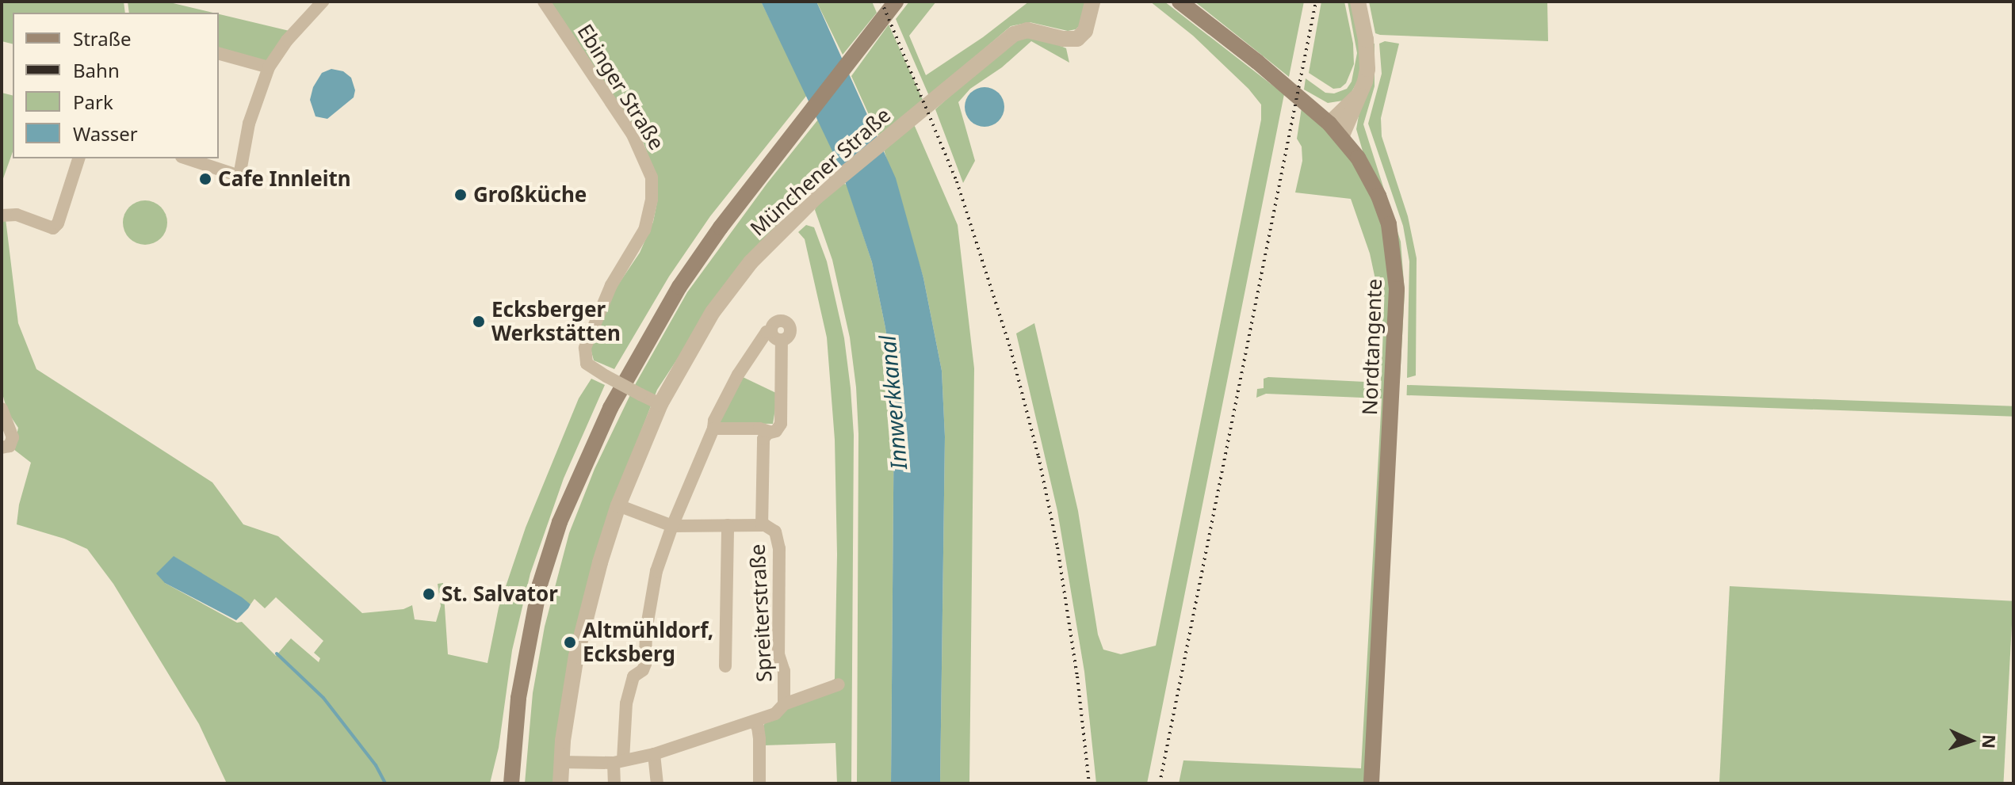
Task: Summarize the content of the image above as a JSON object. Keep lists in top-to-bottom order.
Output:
{
  "streets": {
    "main road": ["Nordtangente"],
    "street": ["Ebinger Straße", "Münchener Straße", "Spreiterstraße"]
  },
  "crossings": [
    ["Ebinger Straße", "Münchener Straße"],
    ["Münchener Straße", "Spreiterstraße"]
  ],
  "water": ["Innwerkkanal"],
  "places": [
    "Cafe Innleitn",
    "Großküche",
    "Ecksberger Werkstätten",
    "St. Salvator",
    "Altmühldorf, Ecksberg"
  ],
  "legend": [
    "Straße",
    "Bahn",
    "Park",
    "Wasser"
  ],
  "north": "right"
}
